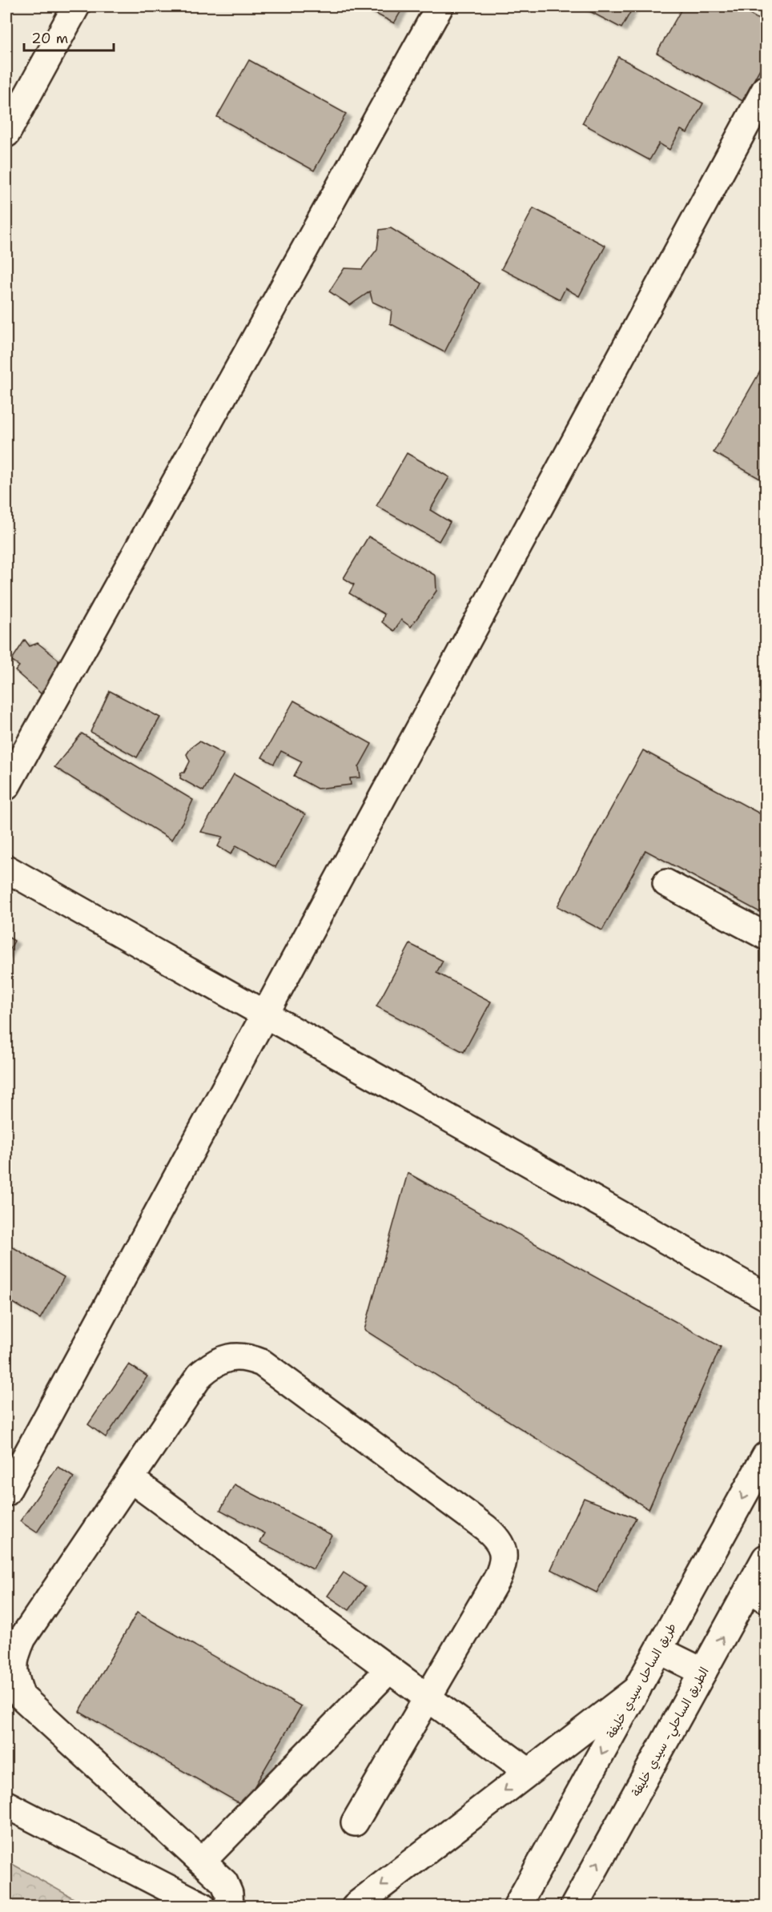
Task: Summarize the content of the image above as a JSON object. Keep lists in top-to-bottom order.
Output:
{
  "streets": {
    "main road": ["طريق الساحل سيدي خليفة", "الطريق الساحلي- سيدي خليفة"]
  },
  "scale_bar": "20 m"
}
